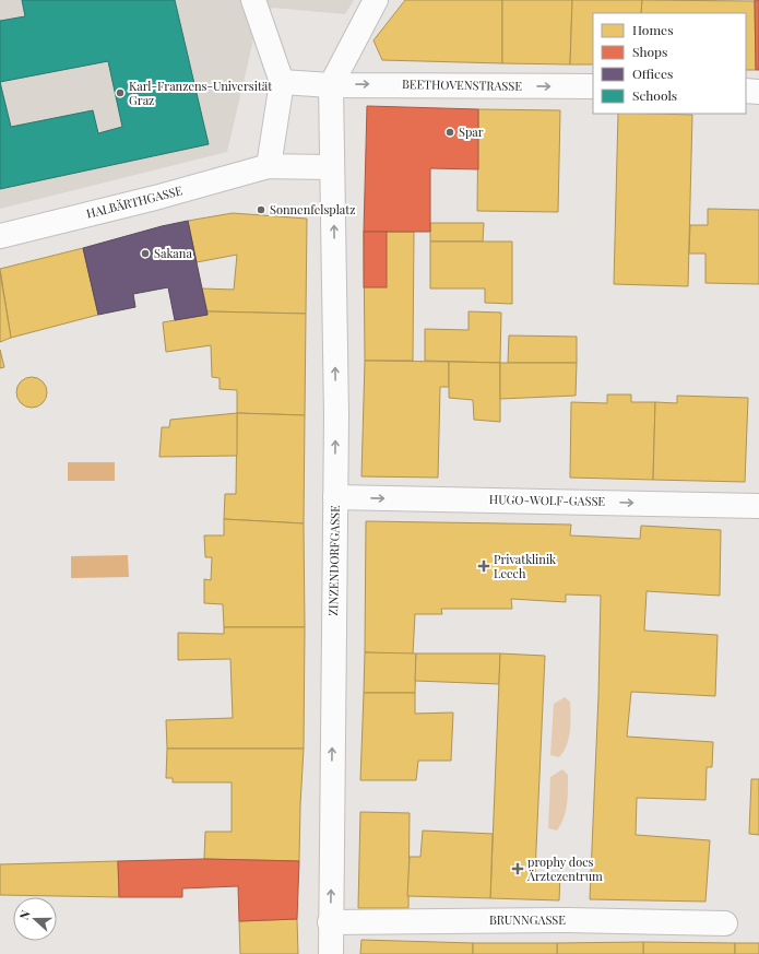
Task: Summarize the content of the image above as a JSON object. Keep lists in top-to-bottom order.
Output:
{
  "streets": {
    "street": [
      "BEETHOVENSTRASSE",
      "HALBÄRTHGASSE",
      "HUGO-WOLF-GASSE",
      "ZINZENDORFGASSE",
      "BRUNNGASSE"
    ]
  },
  "crossings": [
    ["HUGO-WOLF-GASSE", "ZINZENDORFGASSE"],
    ["ZINZENDORFGASSE", "BRUNNGASSE"]
  ],
  "one_way": ["BEETHOVENSTRASSE", "HUGO-WOLF-GASSE", "ZINZENDORFGASSE"],
  "places": {
    "other": [
      "Karl-Franzens-Universität Graz",
      "Spar",
      "Sonnenfelsplatz",
      "Sakana"
    ],
    "health": ["Privatklinik Leech", "prophy docs Ärztezentrum"]
  },
  "legend": [
    "Homes",
    "Shops",
    "Offices",
    "Schools"
  ],
  "north": "left"
}
